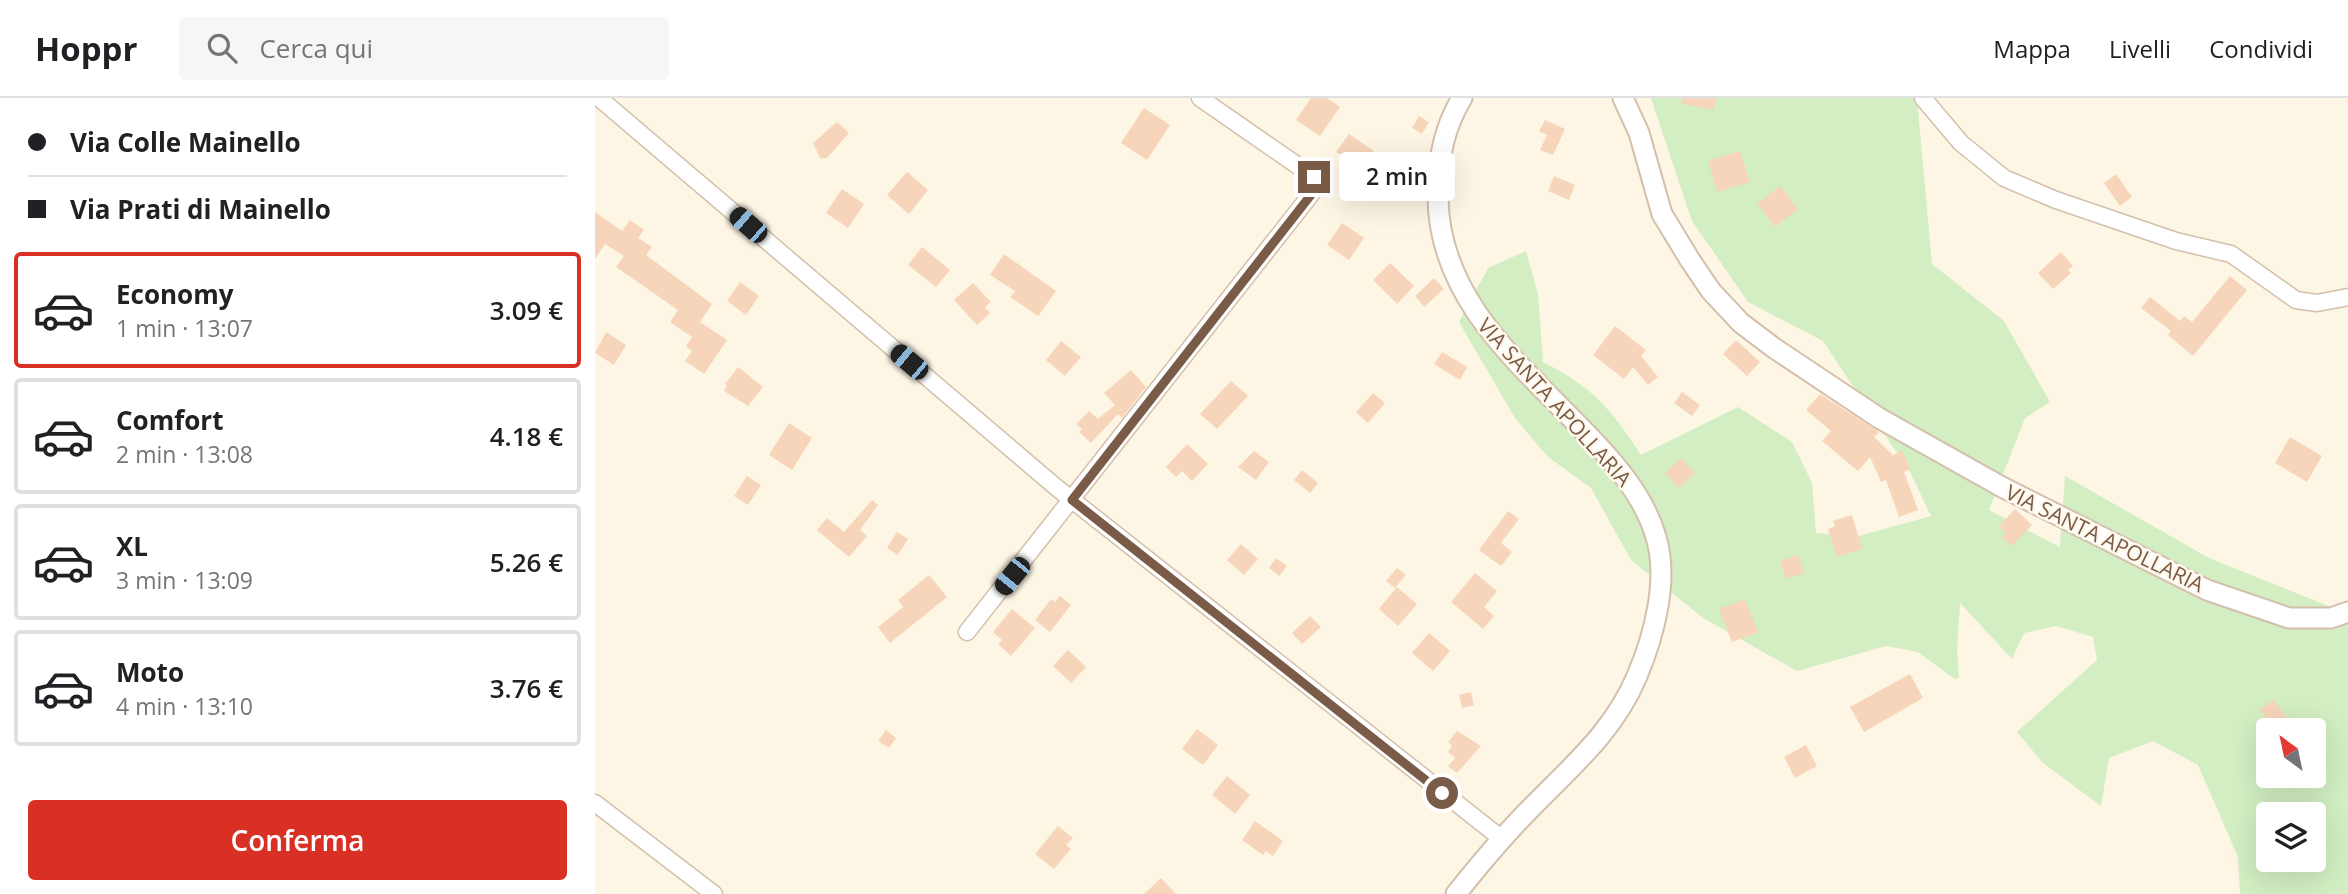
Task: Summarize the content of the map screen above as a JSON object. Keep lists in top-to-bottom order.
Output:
{
  "streets": {
    "street": ["VIA SANTA APOLLARIA"]
  },
  "north": "top left",
  "page": {
    "header": "Hoppr",
    "search": "Cerca qui",
    "nav": ["Mappa", "Livelli", "Condividi"],
    "banner": ["Via Colle Mainello", "Via Prati di Mainello"],
    "bubble": "2 min",
    "list": [
      {
        "name": "Economy",
        "note": "1 min · 13:07",
        "value": "3.09 €"
      },
      {
        "name": "Comfort",
        "note": "2 min · 13:08",
        "value": "4.18 €"
      },
      {
        "name": "XL",
        "note": "3 min · 13:09",
        "value": "5.26 €"
      },
      {
        "name": "Moto",
        "note": "4 min · 13:10",
        "value": "3.76 €"
      }
    ],
    "buttons": "Conferma"
  }
}
